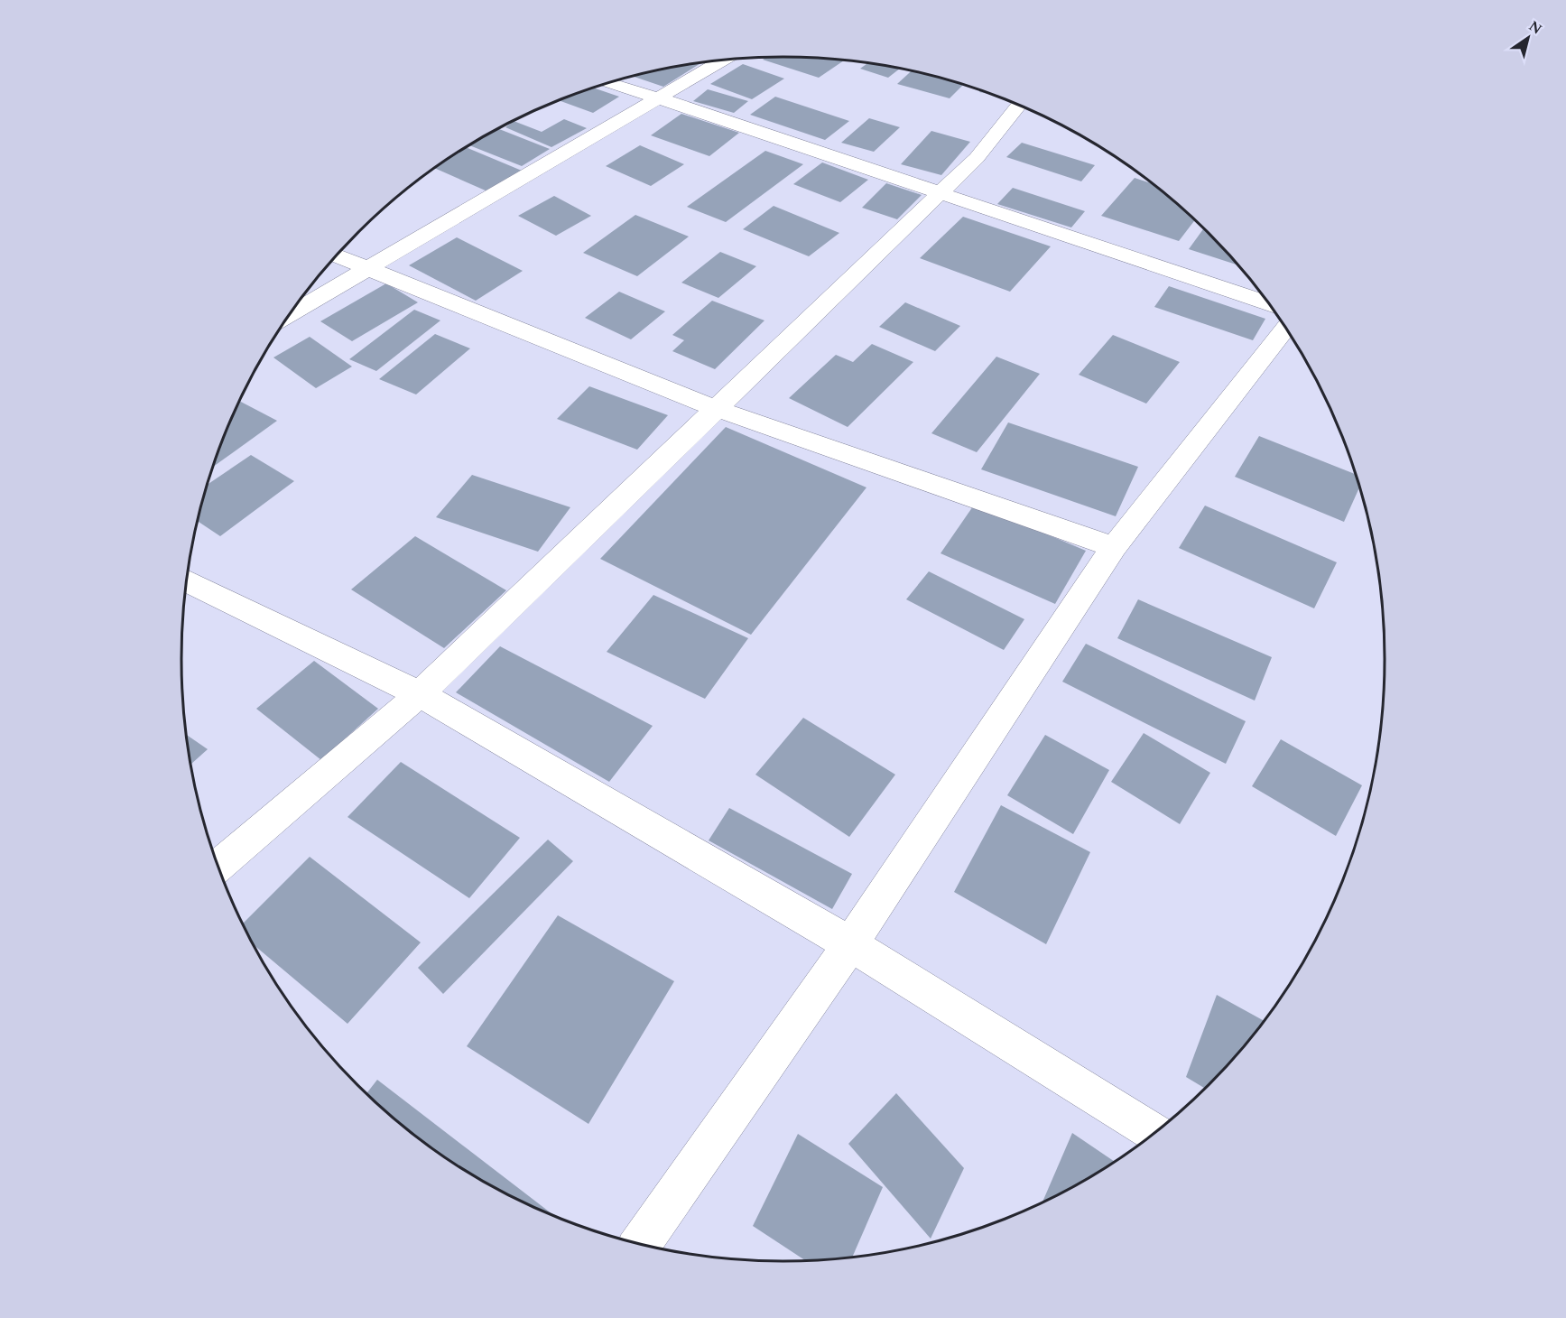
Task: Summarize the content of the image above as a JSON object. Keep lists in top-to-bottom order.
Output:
{
  "north": "top right"
}
